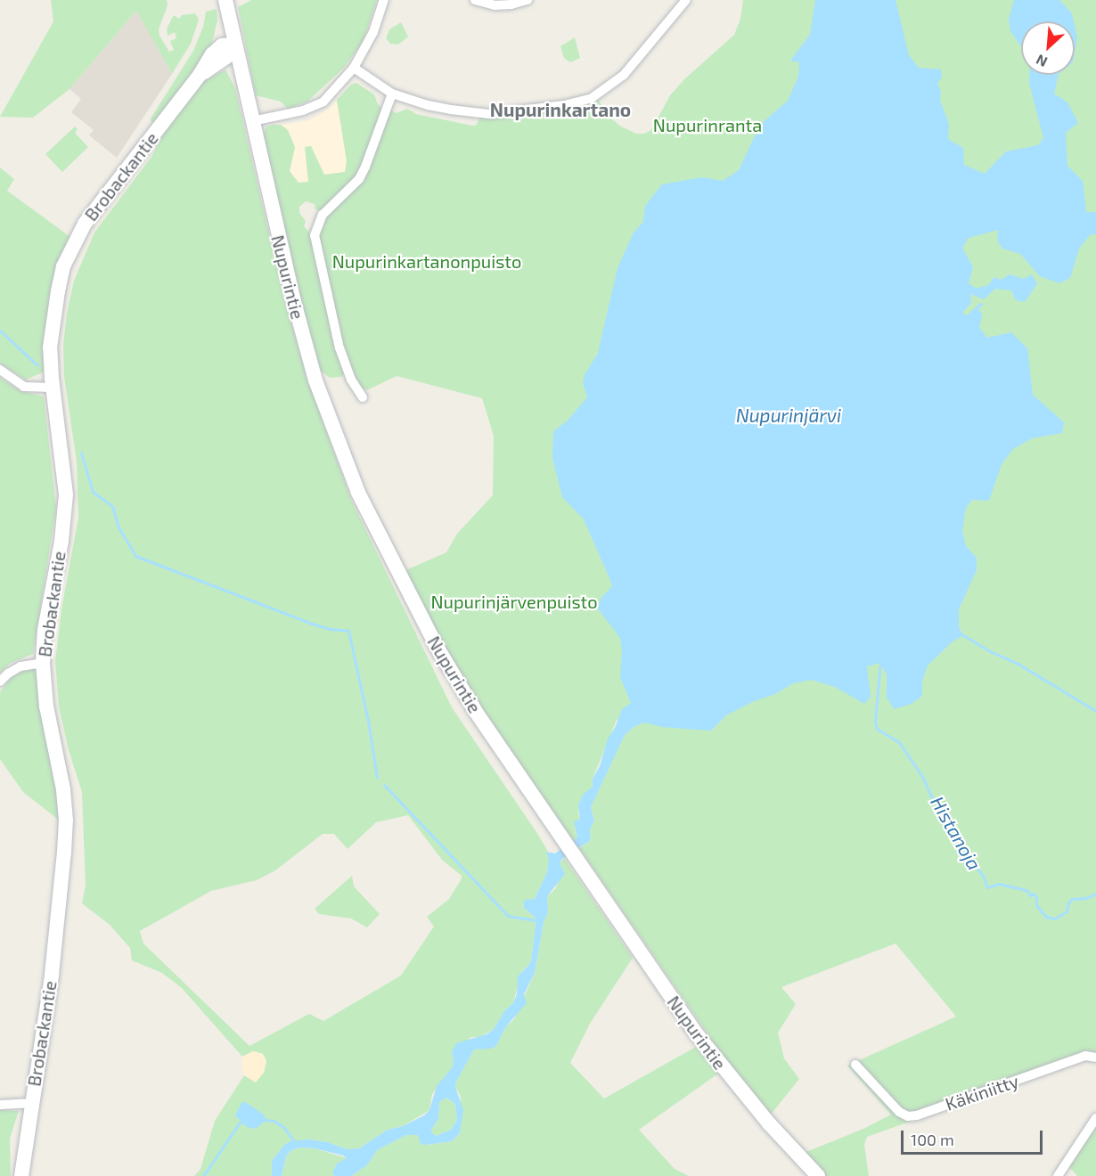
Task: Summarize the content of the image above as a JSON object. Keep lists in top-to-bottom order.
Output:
{
  "streets": {
    "main road": ["Brobackantie", "Nupurintie"],
    "street": ["Käkiniitty"]
  },
  "crossings": [
    ["Brobackantie", "Nupurintie"]
  ],
  "districts": ["Nupurinkartano"],
  "water": ["Nupurinjärvi", "Histanoja"],
  "parks": ["Nupurinranta", "Nupurinkartanonpuisto", "Nupurinjärvenpuisto"],
  "scale_bar": "100 m",
  "north": "bottom left"
}
